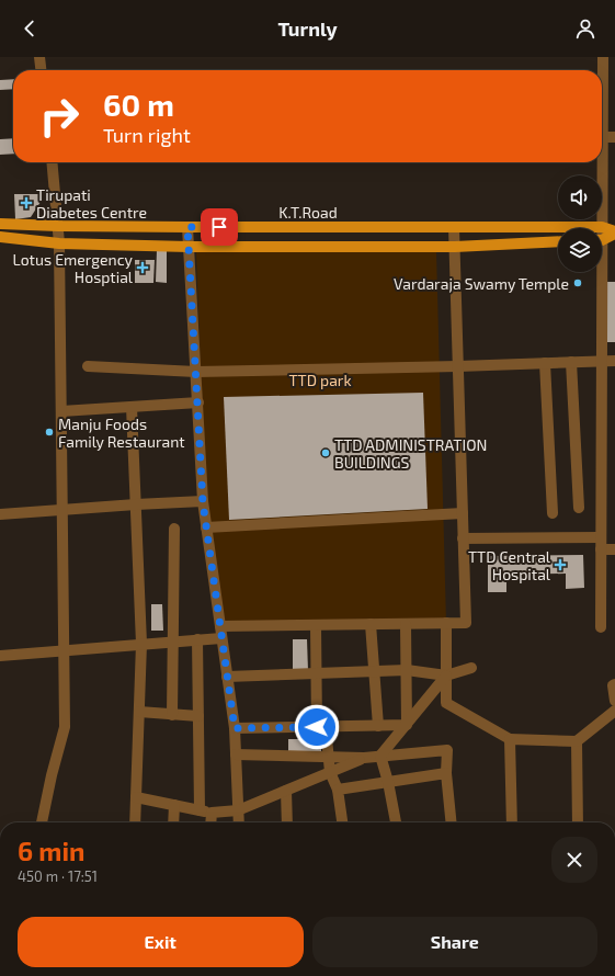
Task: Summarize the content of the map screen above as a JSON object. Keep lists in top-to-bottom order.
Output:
{
  "streets": {
    "main road": ["K.T.Road"]
  },
  "parks": ["TTD park"],
  "places": {
    "health": ["Tirupati Diabetes Centre", "Lotus Emergency Hosptial", "TTD Central Hospital"],
    "other": ["Vardaraja Swamy Temple", "Manju Foods Family Restaurant", "TTD ADMINISTRATION BUILDINGS"]
  },
  "page": {
    "header": "Turnly",
    "turn": ["60 m", "Turn right"],
    "heading": ["6 min", "450 m · 17:51"],
    "buttons": ["Exit", "Share"]
  }
}
